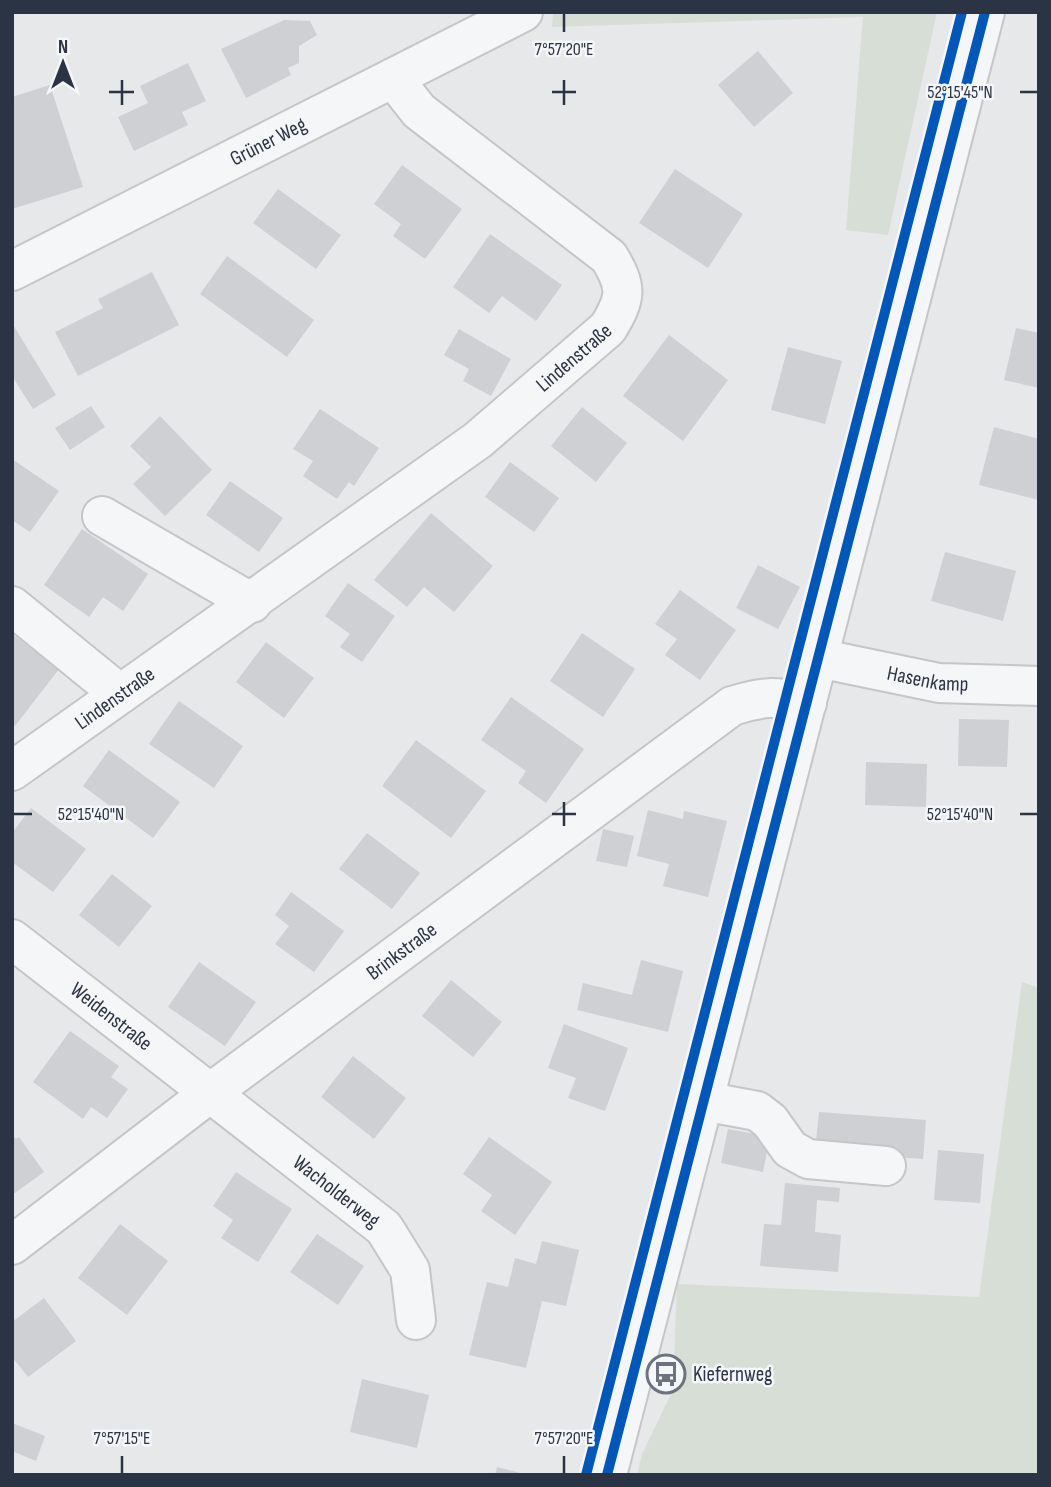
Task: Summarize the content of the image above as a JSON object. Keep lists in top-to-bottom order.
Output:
{
  "streets": {
    "street": [
      "Grüner Weg",
      "Lindenstraße",
      "Hasenkamp",
      "Brinkstraße",
      "Weidenstraße",
      "Wacholderweg"
    ]
  },
  "crossings": [
    ["Grüner Weg", "Lindenstraße"],
    ["Brinkstraße", "Weidenstraße"],
    ["Brinkstraße", "Wacholderweg"],
    ["Weidenstraße", "Wacholderweg"]
  ],
  "places": {
    "bus stop": ["Kiefernweg"]
  },
  "north": "top",
  "coordinates": [
    "7°57'20\"E",
    "52°15'45\"N",
    "52°15'40\"N",
    "7°57'15\"E"
  ]
}
